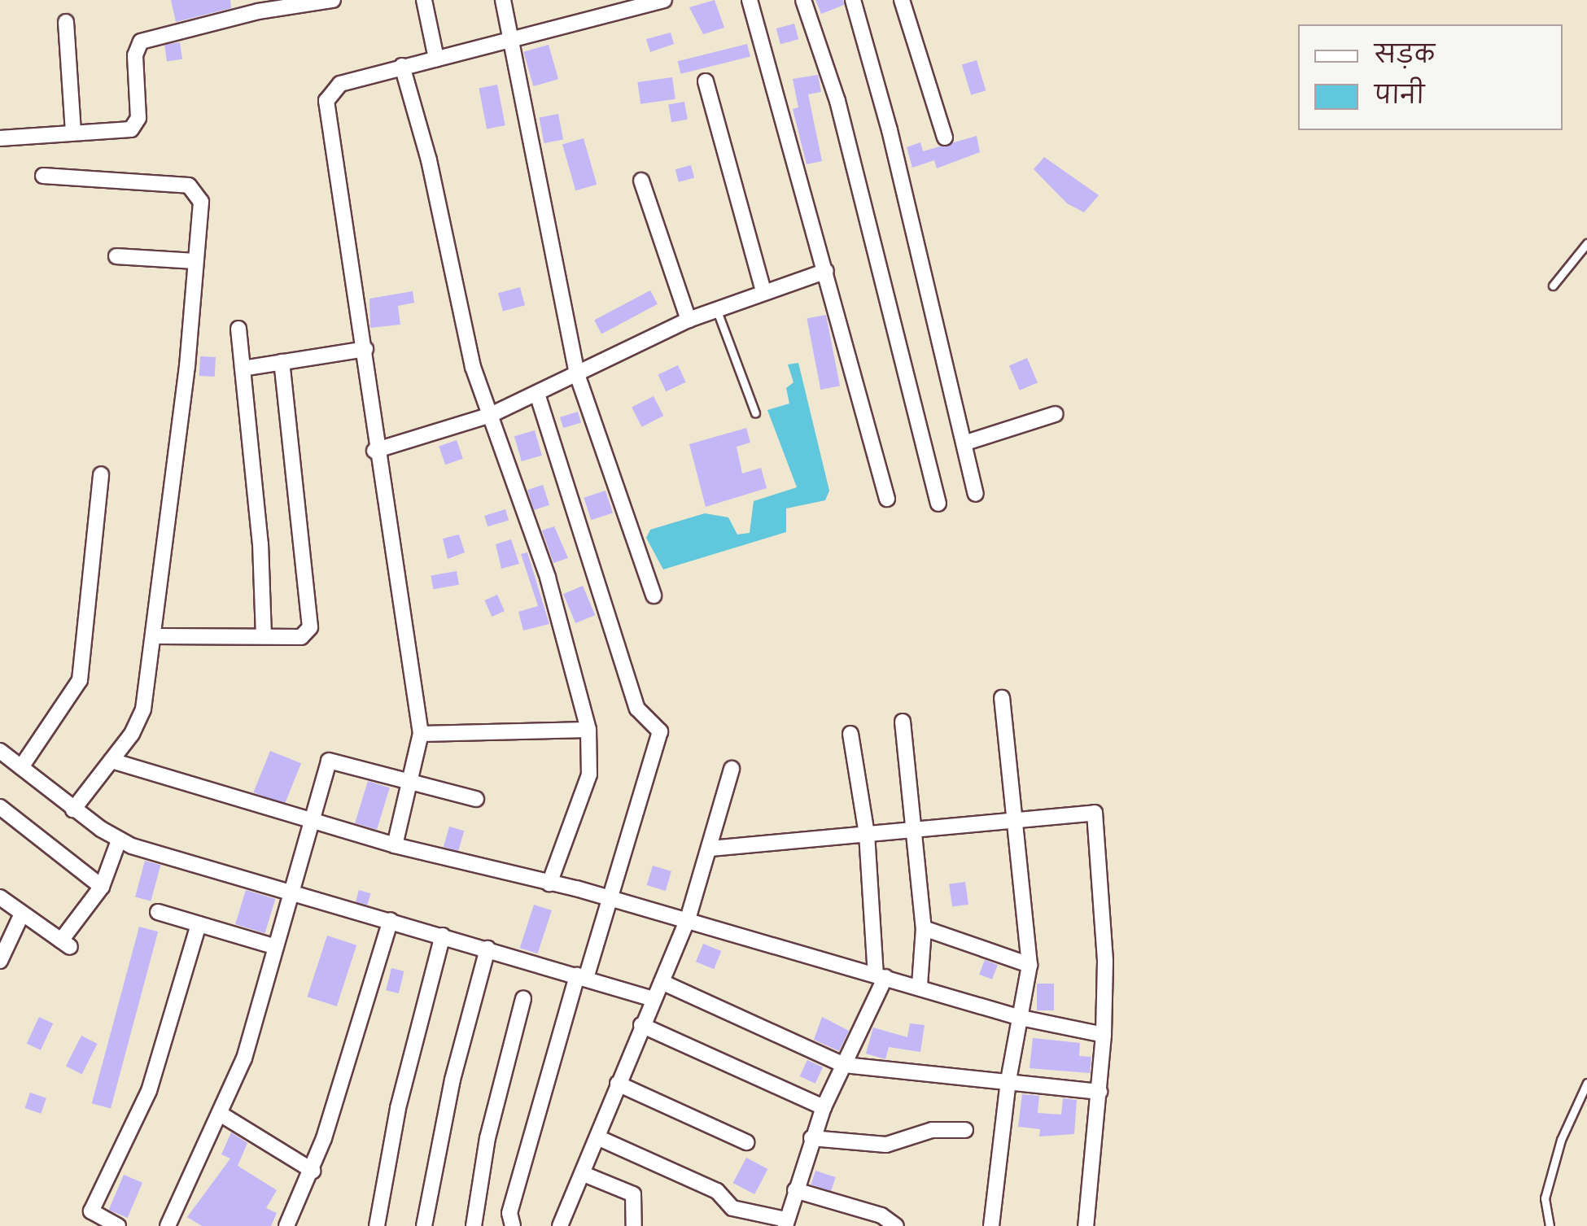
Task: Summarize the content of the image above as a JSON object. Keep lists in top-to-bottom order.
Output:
{
  "legend": ["सड़क", "पानी"]
}
